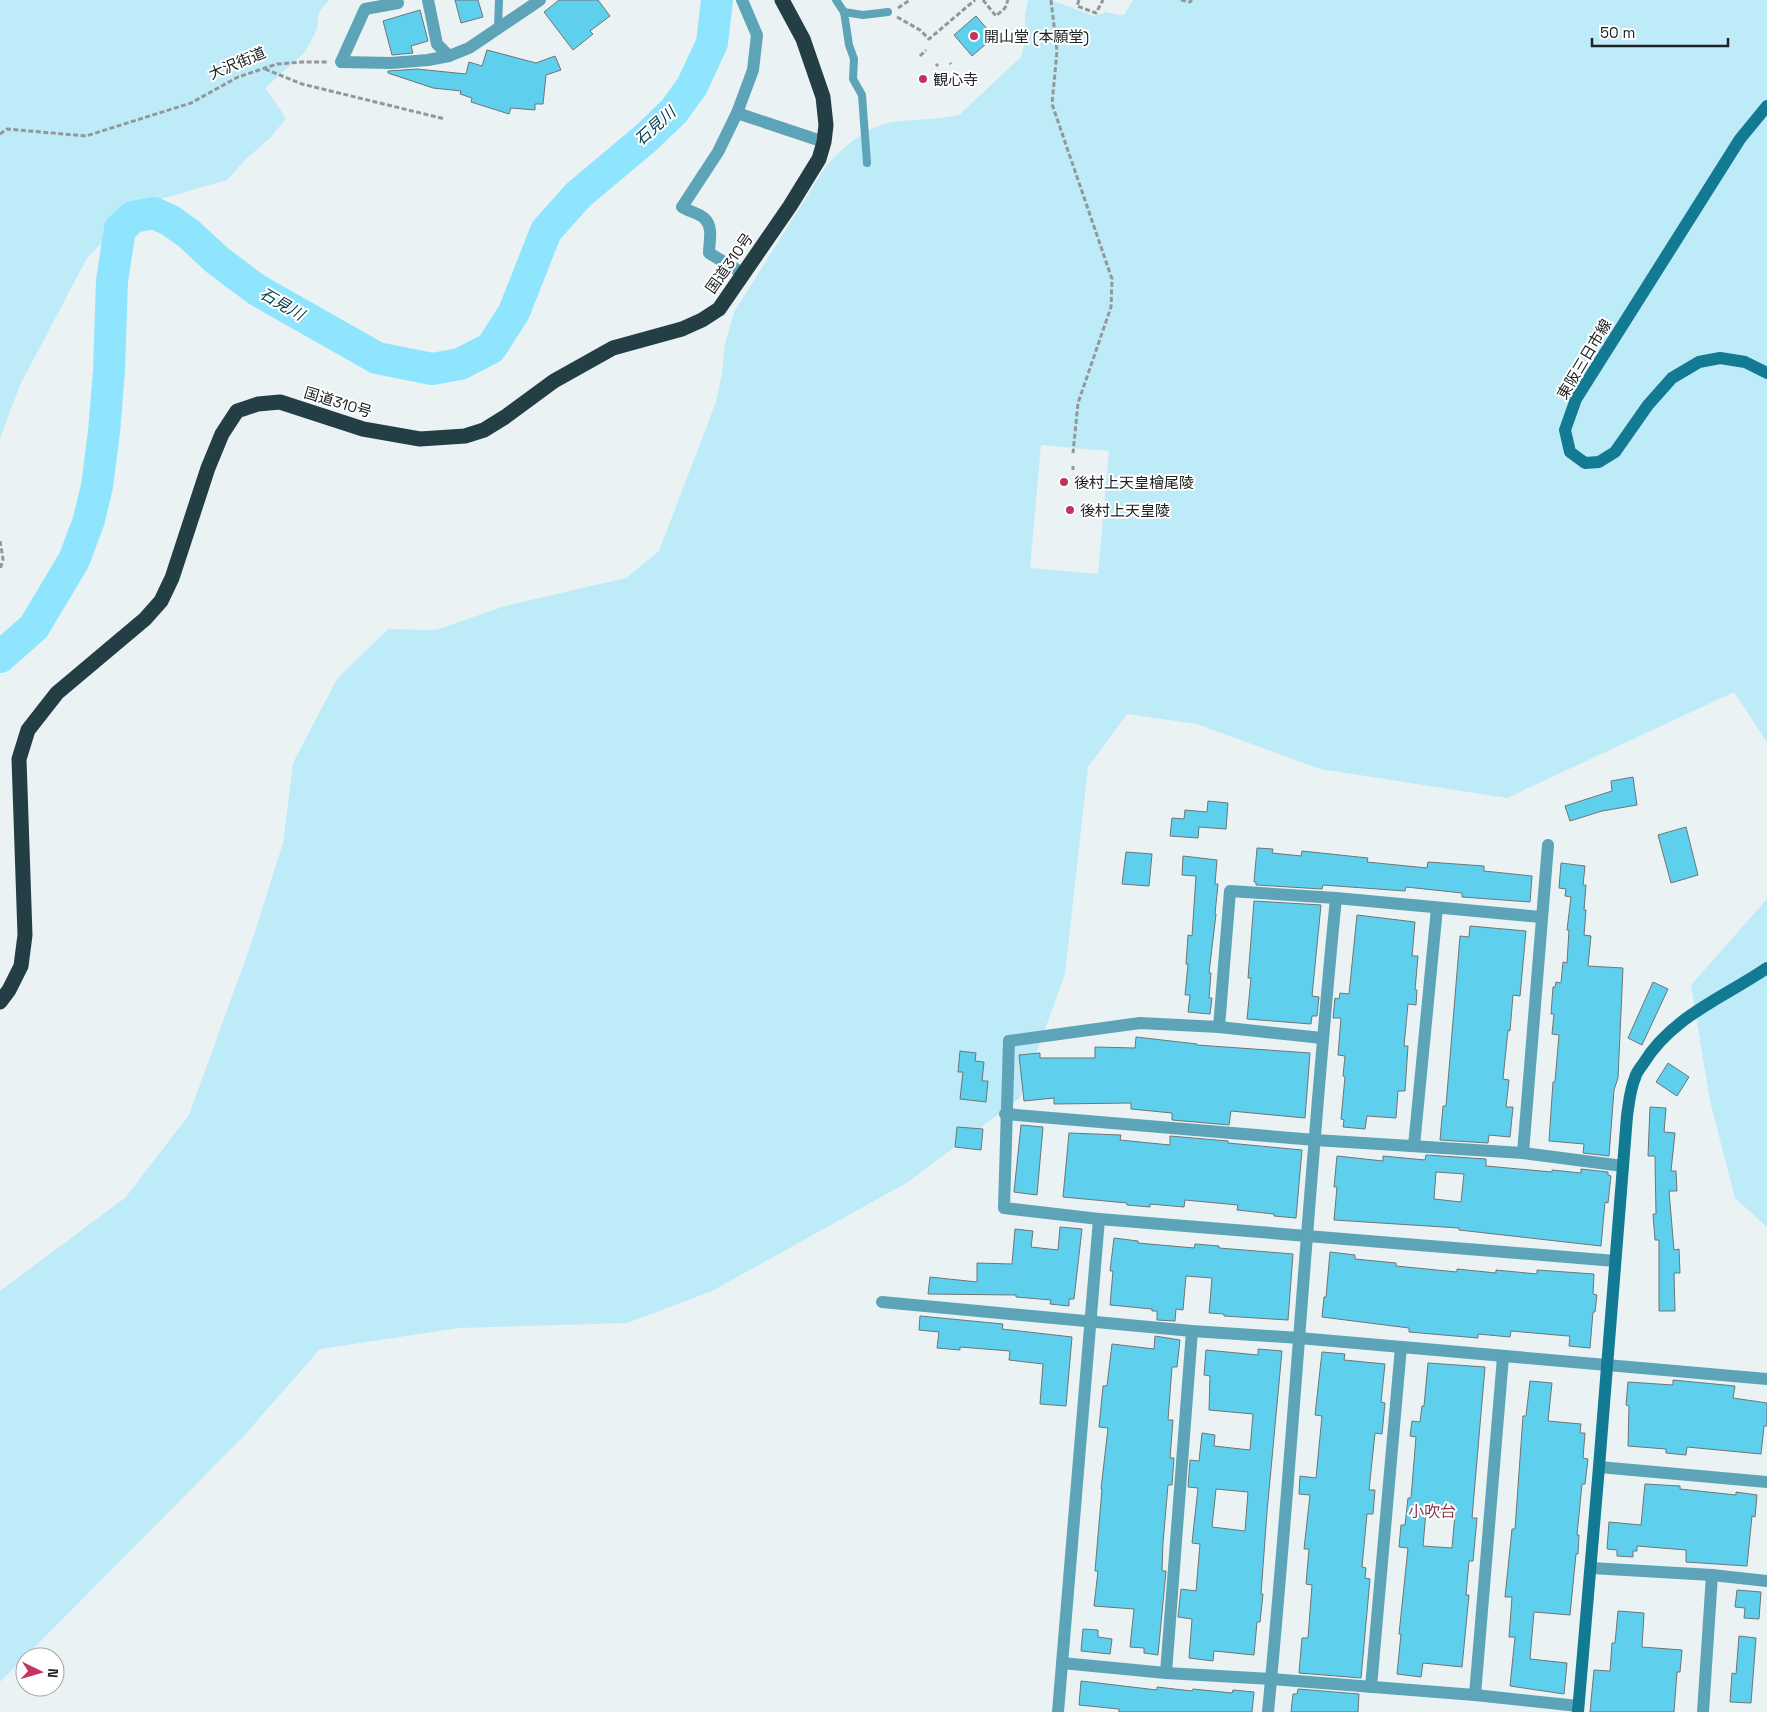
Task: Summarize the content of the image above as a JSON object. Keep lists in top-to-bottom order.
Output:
{
  "streets": {
    "highway": ["国道310号"],
    "street": ["東阪三日市線"],
    "path": ["大沢街道"]
  },
  "districts": ["小吹台"],
  "water": ["石見川"],
  "places": [
    "開山堂 (本願堂)",
    "観心寺",
    "後村上天皇檜尾陵",
    "後村上天皇陵"
  ],
  "scale_bar": "50 m",
  "north": "right"
}
